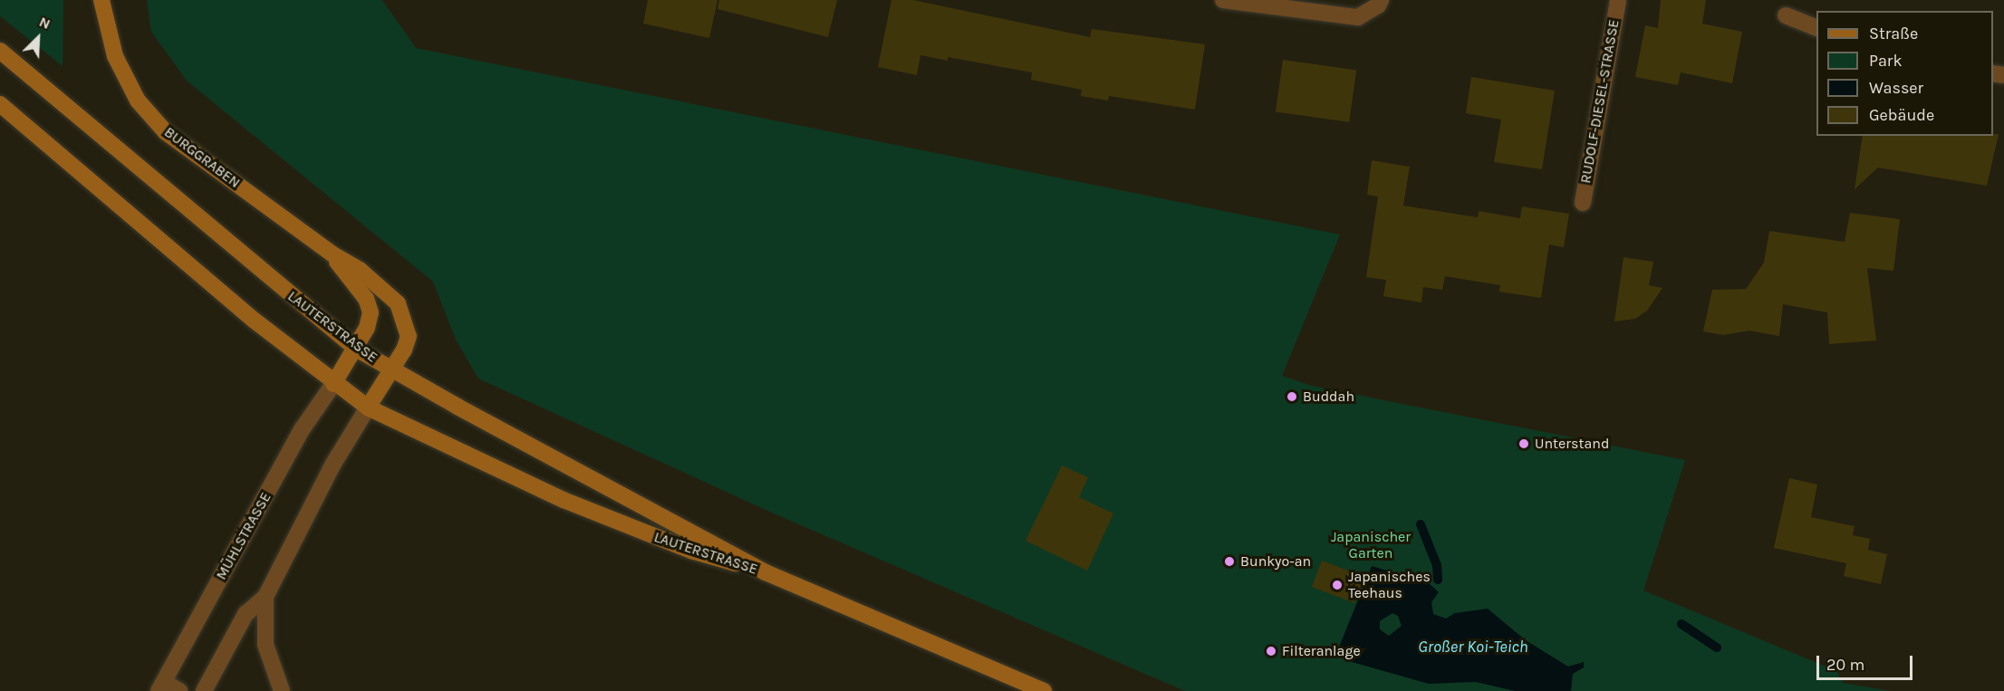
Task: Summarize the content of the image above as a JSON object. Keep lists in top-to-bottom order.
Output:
{
  "streets": {
    "main road": ["BURGGRABEN", "LAUTERSTRASSE"],
    "street": ["RUDOLF-DIESEL-STRASSE", "MÜHLSTRASSE"]
  },
  "crossings": [
    ["BURGGRABEN", "LAUTERSTRASSE"],
    ["LAUTERSTRASSE", "MÜHLSTRASSE"]
  ],
  "water": ["Großer Koi-Teich"],
  "parks": ["Japanischer Garten"],
  "places": [
    "Buddah",
    "Unterstand",
    "Bunkyo-an",
    "Japanisches Teehaus",
    "Filteranlage"
  ],
  "legend": [
    "Straße",
    "Park",
    "Wasser",
    "Gebäude"
  ],
  "scale_bar": "20 m",
  "north": "top right"
}
